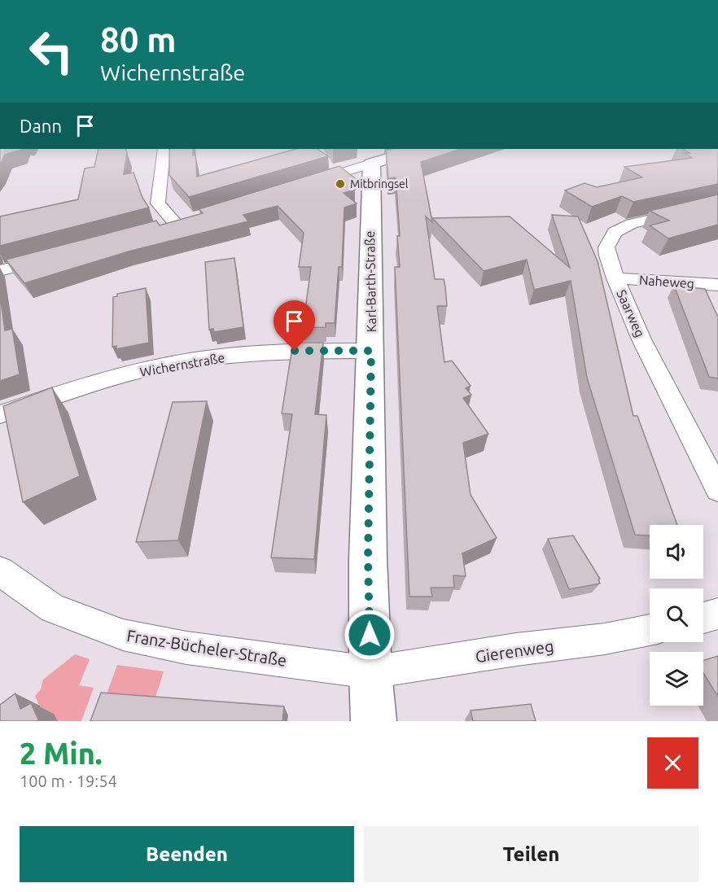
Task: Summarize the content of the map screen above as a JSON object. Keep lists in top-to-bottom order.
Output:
{
  "streets": {
    "street": [
      "Karl-Barth-Straße",
      "Naheweg",
      "Saarweg",
      "Wichernstraße",
      "Franz-Bücheler-Straße",
      "Gierenweg"
    ]
  },
  "crossings": [
    ["Karl-Barth-Straße", "Wichernstraße"],
    ["Karl-Barth-Straße", "Franz-Bücheler-Straße"],
    ["Karl-Barth-Straße", "Gierenweg"],
    ["Naheweg", "Saarweg"],
    ["Franz-Bücheler-Straße", "Gierenweg"]
  ],
  "places": ["Mitbringsel"],
  "page": {
    "turn": ["80 m", "Wichernstraße"],
    "then": "Dann",
    "heading": ["2 Min.", "100 m · 19:54"],
    "buttons": ["Beenden", "Teilen"]
  }
}
